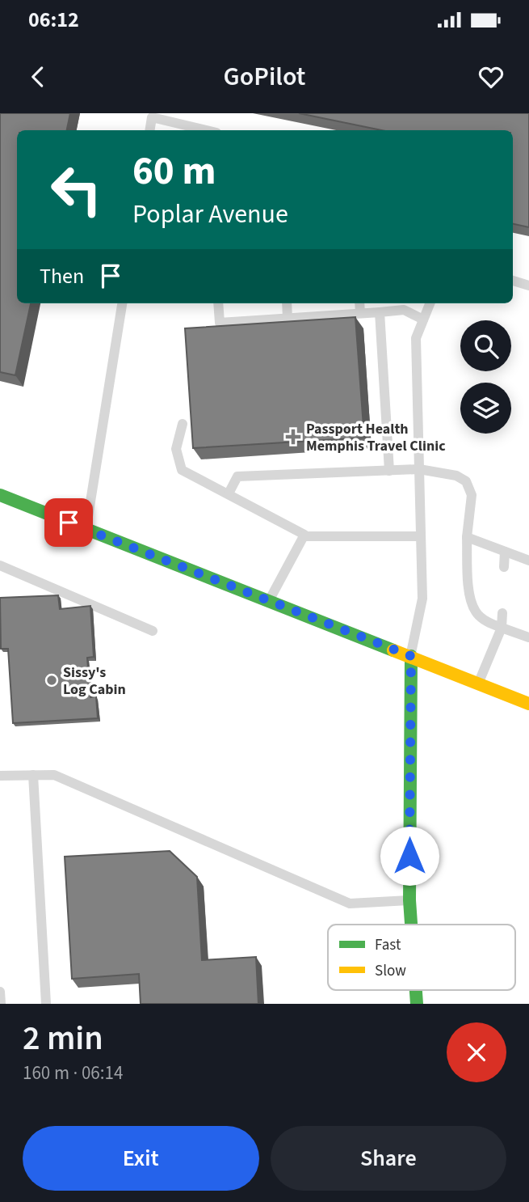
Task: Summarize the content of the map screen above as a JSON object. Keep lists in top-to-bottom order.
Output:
{
  "places": {
    "health": ["Passport Health Memphis Travel Clinic"],
    "other": ["Sissy's Log Cabin"]
  },
  "legend": ["Fast", "Slow"],
  "page": {
    "status": "06:12",
    "header": "GoPilot",
    "turn": ["60 m", "Poplar Avenue"],
    "then": "Then",
    "heading": ["2 min", "160 m · 06:14"],
    "buttons": ["Exit", "Share"]
  }
}
